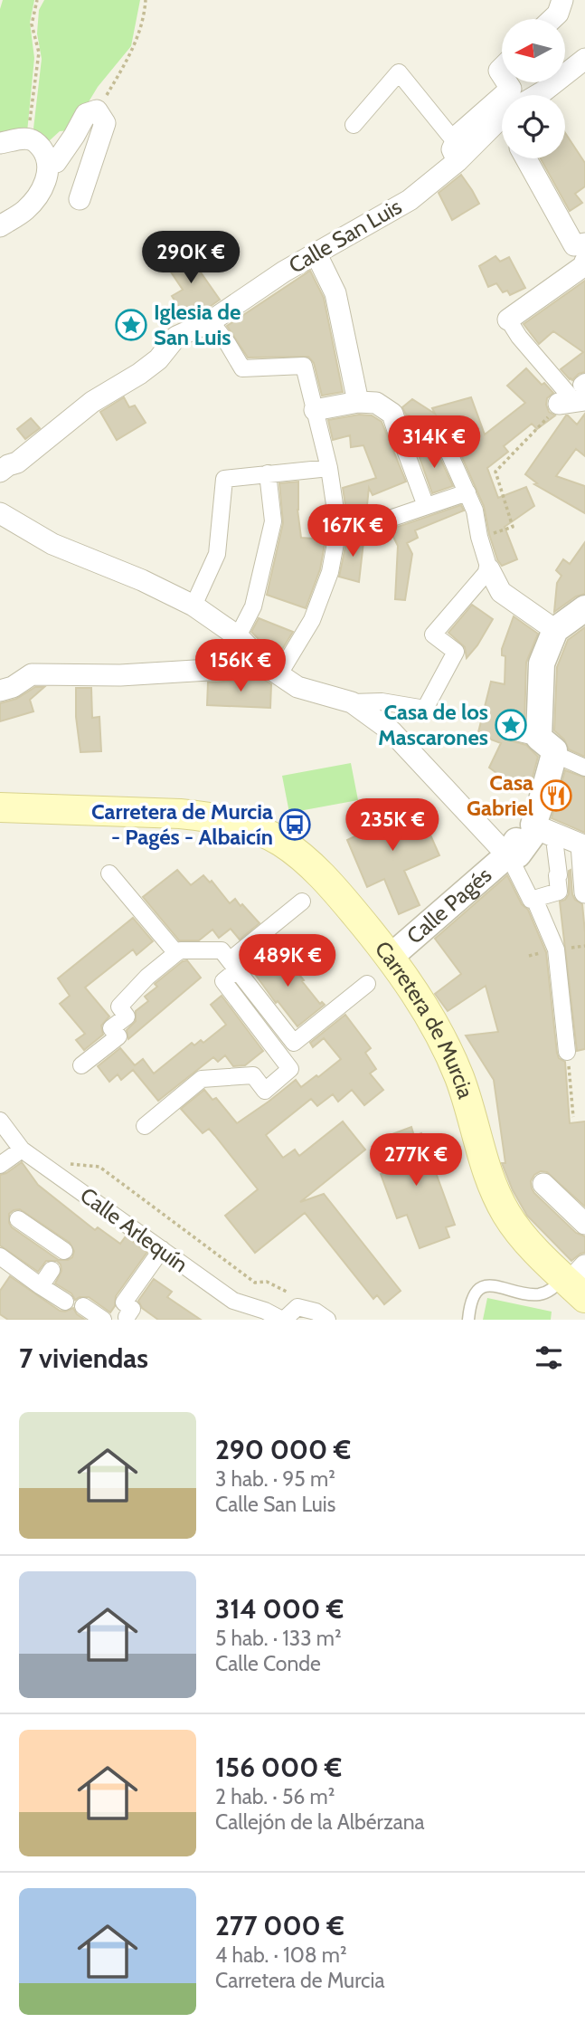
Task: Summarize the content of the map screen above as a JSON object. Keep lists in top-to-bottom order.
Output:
{
  "streets": {
    "main road": ["Carretera de Murcia"],
    "street": ["Calle San Luis", "Calle Pagés", "Calle Arlequín"]
  },
  "crossings": [
    ["Calle Pagés", "Carretera de Murcia"]
  ],
  "places": {
    "place": ["Iglesia de San Luis", "Casa de los Mascarones"],
    "restaurant": ["Casa Gabriel"],
    "bus stop": ["Carretera de Murcia - Pagés - Albaicín"]
  },
  "north": "left",
  "page": {
    "price": [
      "290K €",
      "314K €",
      "167K €",
      "156K €",
      "235K €",
      "489K €",
      "277K €"
    ],
    "heading": "7 viviendas",
    "list": [
      {
        "name": "290 000 €",
        "note": "3 hab. · 95 m² · Calle San Luis"
      },
      {
        "name": "314 000 €",
        "note": "5 hab. · 133 m² · Calle Conde"
      },
      {
        "name": "156 000 €",
        "note": "2 hab. · 56 m² · Callejón de la Albérzana"
      },
      {
        "name": "277 000 €",
        "note": "4 hab. · 108 m² · Carretera de Murcia"
      }
    ]
  }
}
